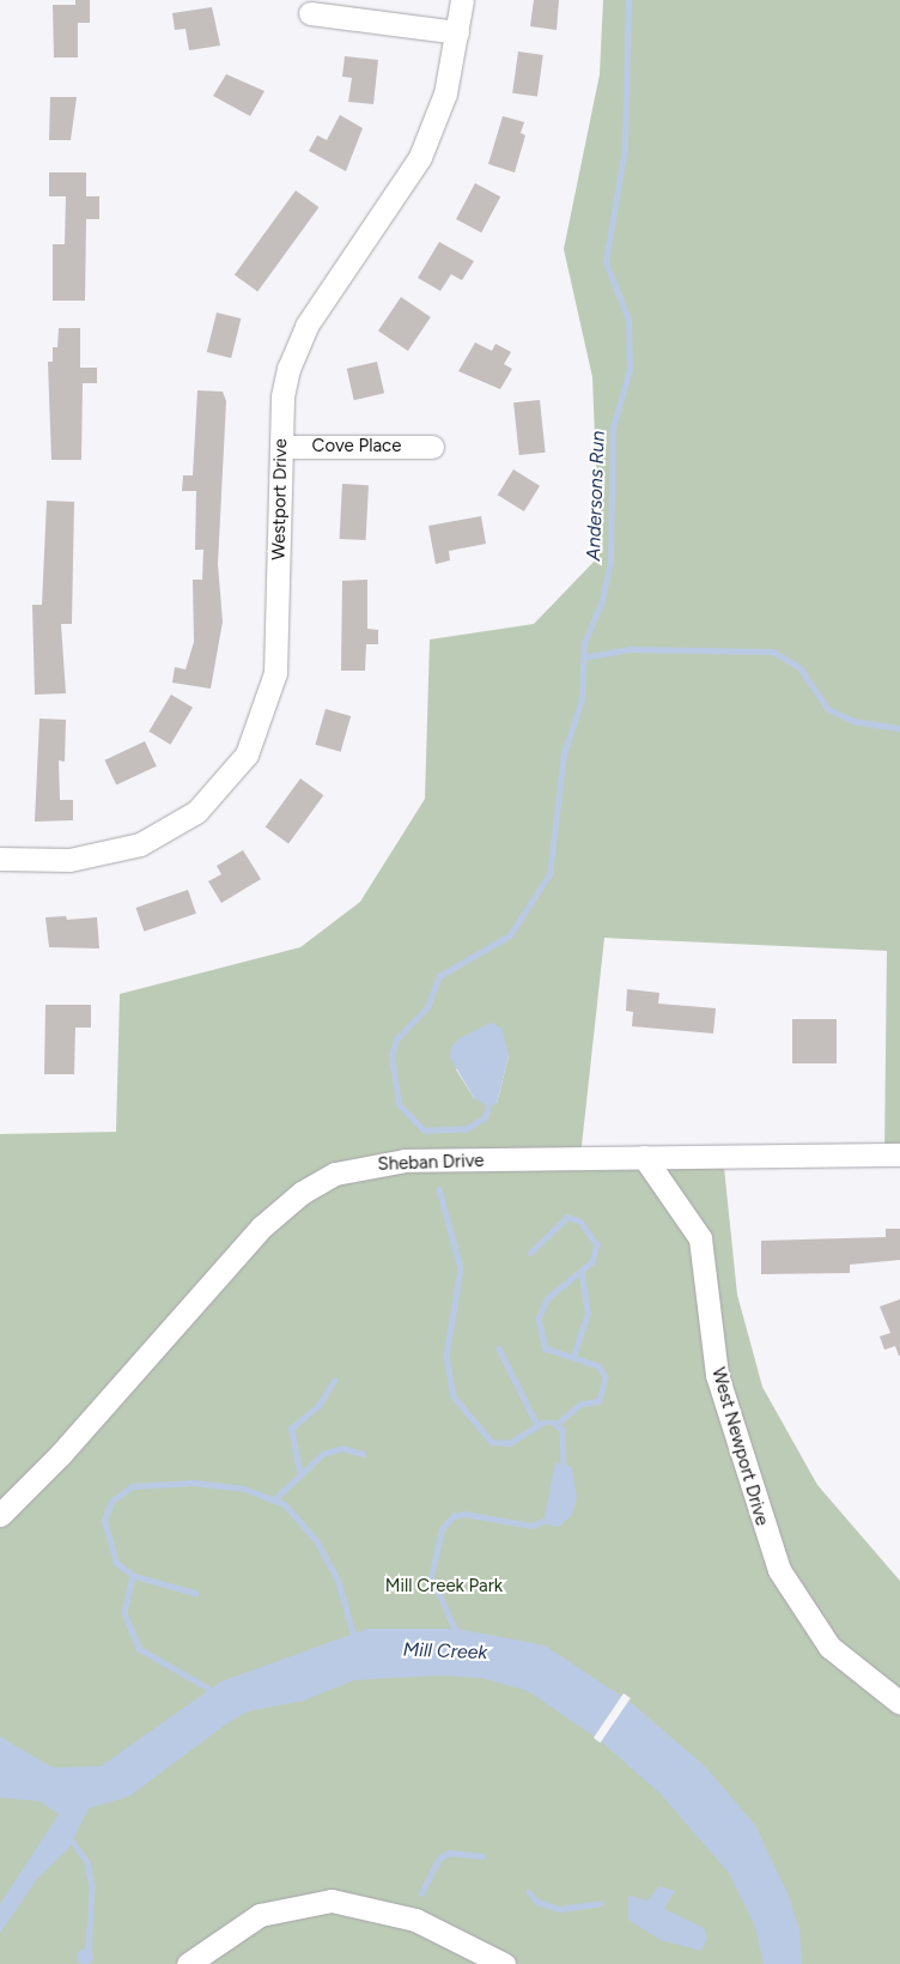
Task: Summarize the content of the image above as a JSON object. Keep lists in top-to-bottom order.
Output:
{
  "streets": {
    "street": [
      "Cove Place",
      "Westport Drive",
      "Sheban Drive",
      "West Newport Drive"
    ]
  },
  "crossings": [
    ["Cove Place", "Westport Drive"],
    ["Sheban Drive", "West Newport Drive"]
  ],
  "water": ["Andersons Run", "Mill Creek"],
  "parks": ["Mill Creek Park"]
}
